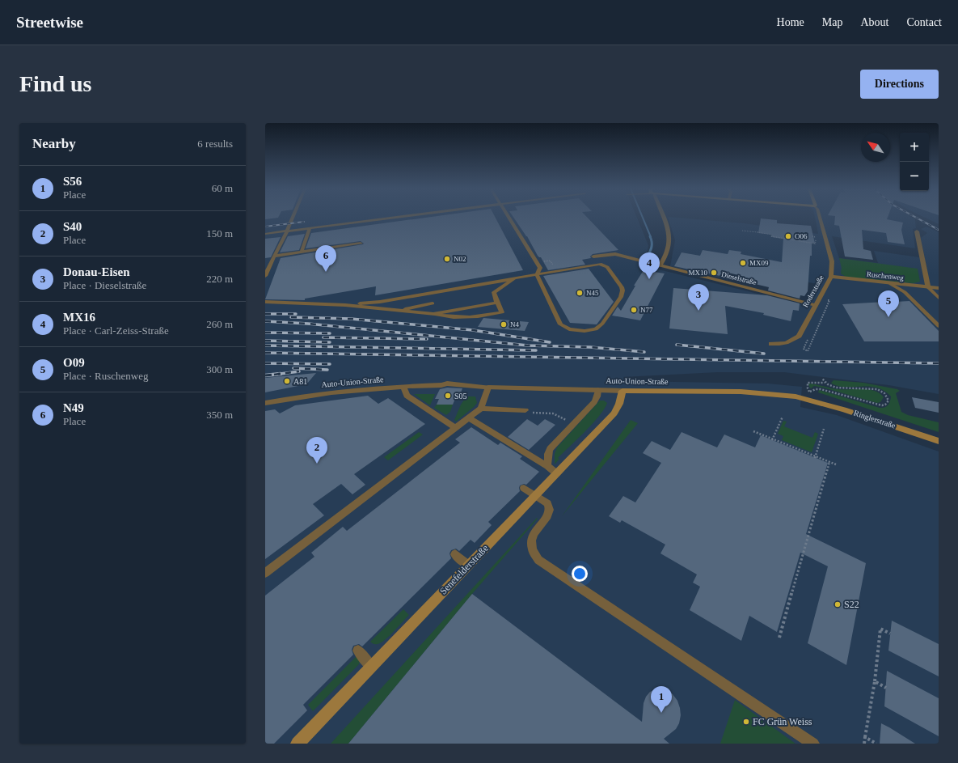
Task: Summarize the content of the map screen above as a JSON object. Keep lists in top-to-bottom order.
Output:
{
  "streets": {
    "street": [
      "Ruschenweg",
      "Dieselstraße",
      "Roderstraße",
      "Auto-Union-Straße",
      "Ringlerstraße",
      "Senefelderstraße"
    ]
  },
  "crossings": [
    ["Ruschenweg", "Roderstraße"],
    ["Dieselstraße", "Roderstraße"],
    ["Auto-Union-Straße", "Ringlerstraße"],
    ["Auto-Union-Straße", "Senefelderstraße"]
  ],
  "places": [
    "O06",
    "N02",
    "MX09",
    "MX10",
    "N45",
    "N77",
    "N4",
    "A81",
    "S05",
    "S22",
    "FC Grün Weiss"
  ],
  "north": "top left",
  "page": {
    "header": "Streetwise",
    "nav": [
      "Home",
      "Map",
      "About",
      "Contact"
    ],
    "buttons": "Directions",
    "title": "Find us",
    "heading": ["Nearby", "6 results"],
    "map_buttons": ["+", "−"],
    "list": [
      {
        "mark": "1",
        "name": "S56",
        "note": "Place",
        "value": "60 m"
      },
      {
        "mark": "2",
        "name": "S40",
        "note": "Place",
        "value": "150 m"
      },
      {
        "mark": "3",
        "name": "Donau-Eisen",
        "note": "Place · Dieselstraße",
        "value": "220 m"
      },
      {
        "mark": "4",
        "name": "MX16",
        "note": "Place · Carl-Zeiss-Straße",
        "value": "260 m"
      },
      {
        "mark": "5",
        "name": "O09",
        "note": "Place · Ruschenweg",
        "value": "300 m"
      },
      {
        "mark": "6",
        "name": "N49",
        "note": "Place",
        "value": "350 m"
      }
    ],
    "pins": [
      "6",
      "4",
      "3",
      "5",
      "2",
      "1"
    ]
  }
}
